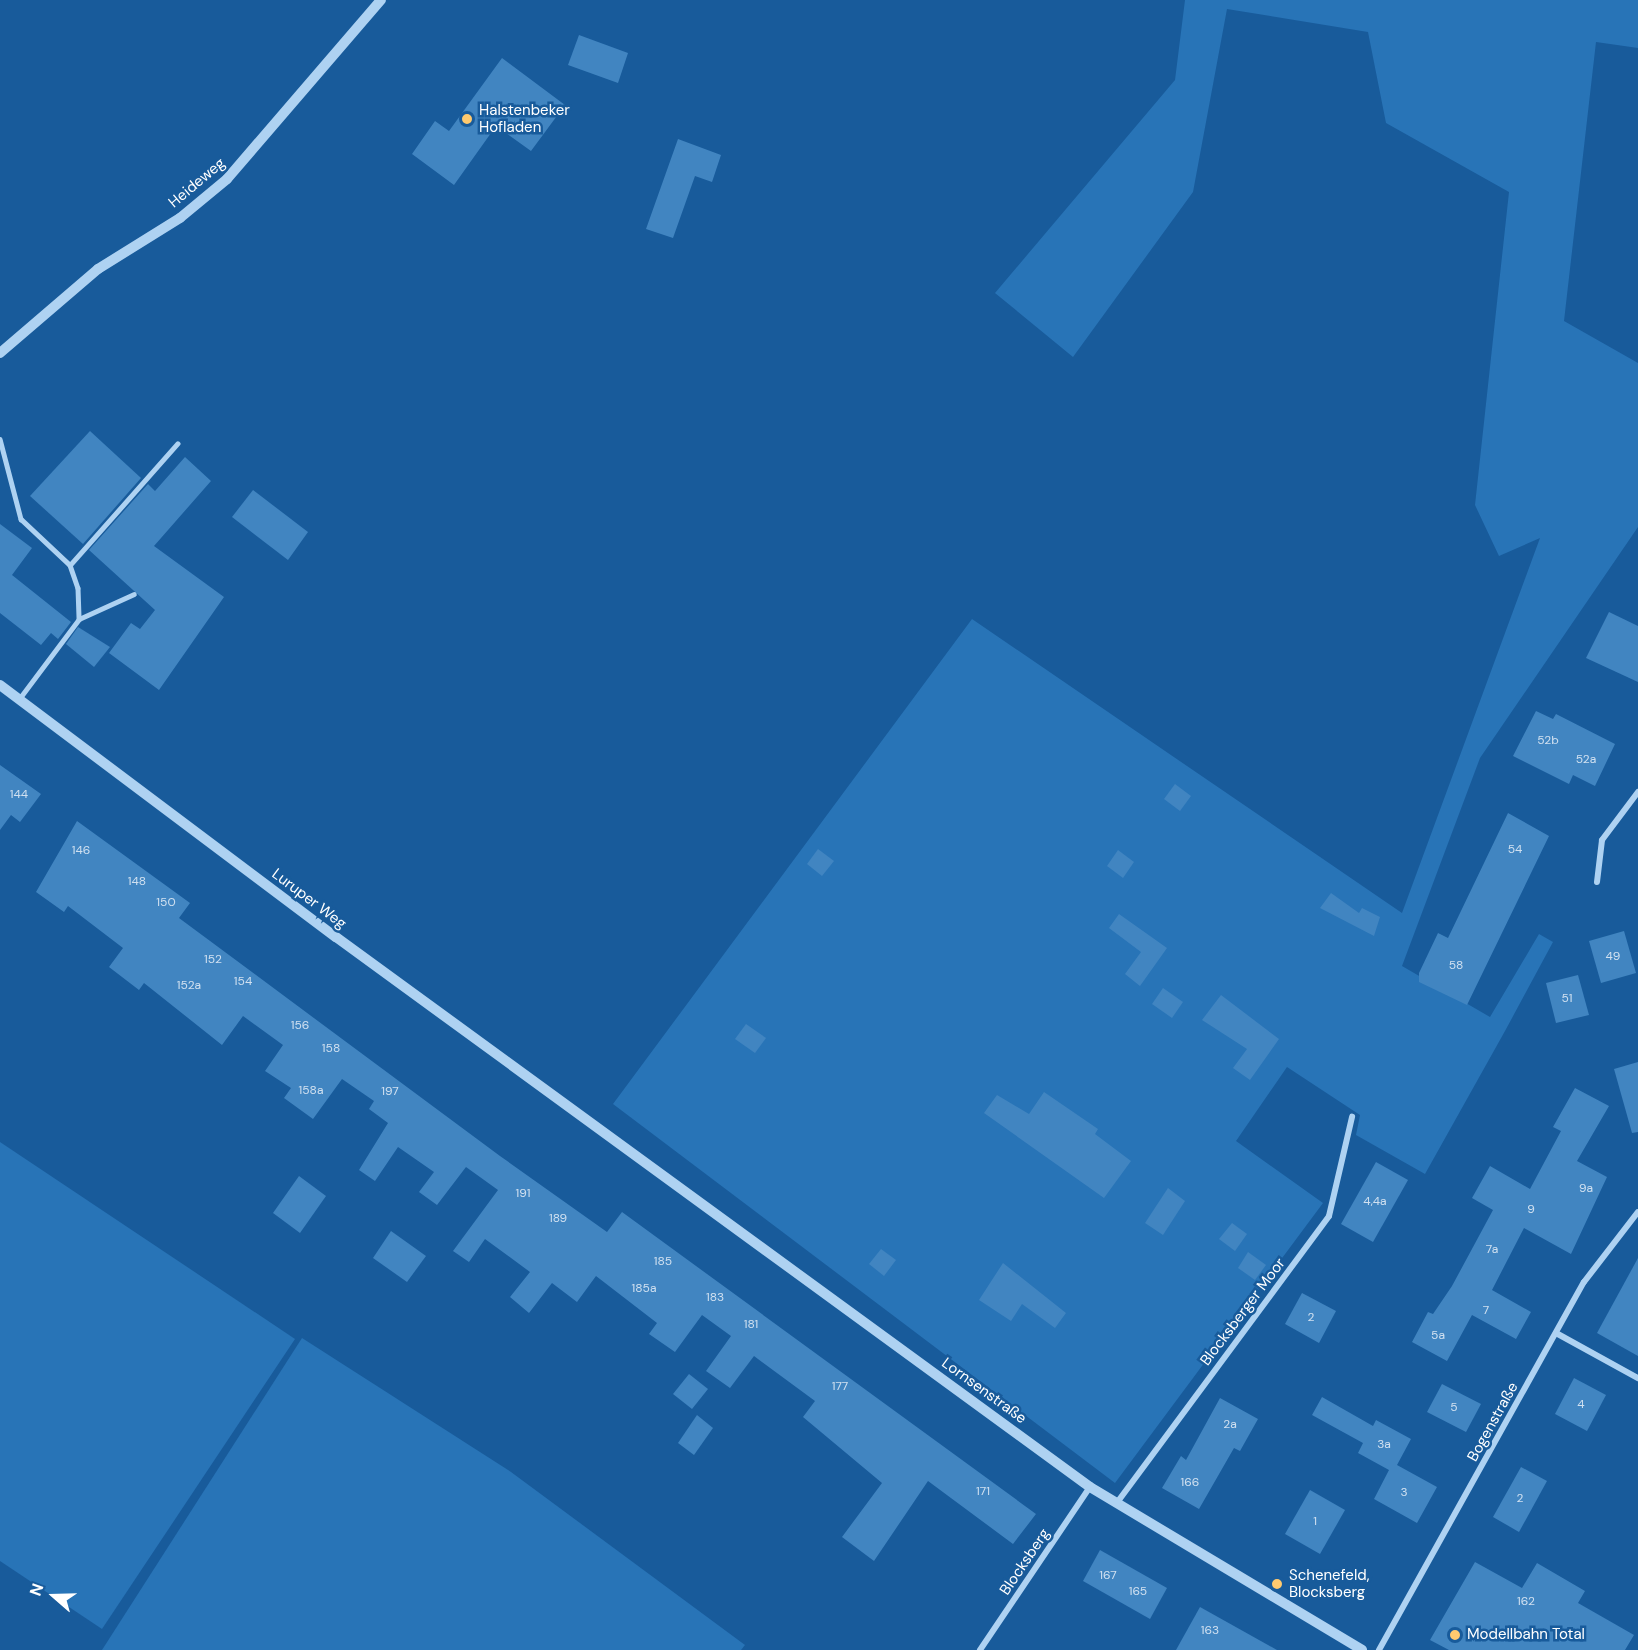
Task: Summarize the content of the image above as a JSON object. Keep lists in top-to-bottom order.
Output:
{
  "streets": {
    "street": [
      "Heideweg",
      "Luruper Weg",
      "Blocksberger Moor",
      "Lornsenstraße",
      "Bogenstraße",
      "Blocksberg"
    ]
  },
  "crossings": [
    ["Luruper Weg", "Lornsenstraße"],
    ["Blocksberger Moor", "Lornsenstraße"],
    ["Lornsenstraße", "Blocksberg"]
  ],
  "places": ["Halstenbeker Hofladen", "Schenefeld, Blocksberg", "Modellbahn Total"],
  "house_numbers": [
    "52b",
    "52a",
    "144",
    "54",
    "146",
    "148",
    "150",
    "49",
    "152",
    "58",
    "154",
    "152a",
    "51",
    "156",
    "158",
    "158a",
    "197",
    "9a",
    "191",
    "4,4a",
    "9",
    "189",
    "7a",
    "185",
    "185a",
    "183",
    "7",
    "2",
    "181",
    "5a",
    "177",
    "4",
    "5",
    "2a",
    "3a",
    "166",
    "171",
    "3",
    "2",
    "1",
    "167",
    "165",
    "162",
    "163"
  ],
  "north": "left"
}
